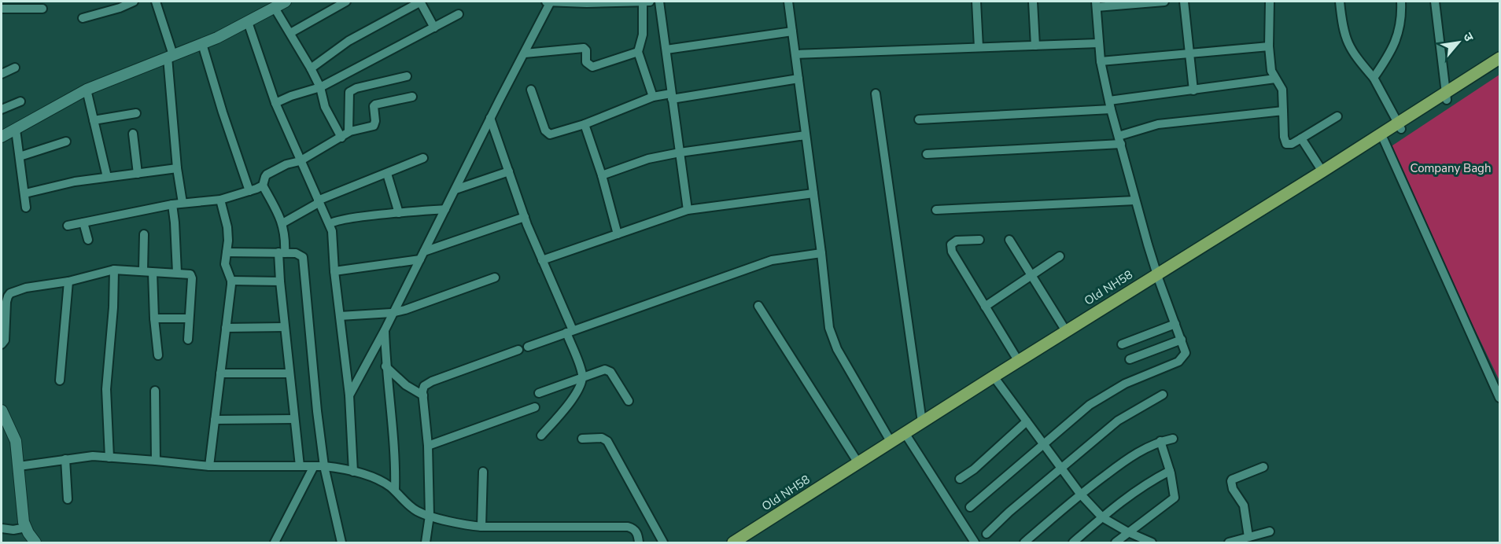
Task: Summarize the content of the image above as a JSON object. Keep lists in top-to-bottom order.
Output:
{
  "streets": {
    "main road": ["Old NH58"]
  },
  "parks": ["Company Bagh"],
  "north": "top right"
}
